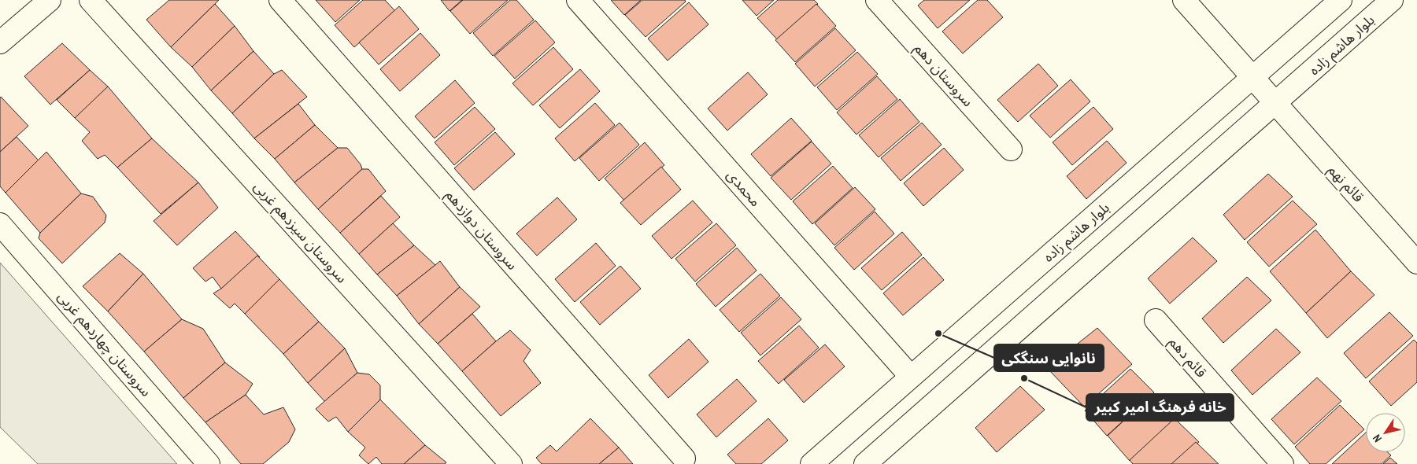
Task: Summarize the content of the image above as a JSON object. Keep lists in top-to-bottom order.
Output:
{
  "streets": {
    "street": [
      "بلوار هاشم زاده",
      "سروستان دهم",
      "قائم نهم",
      "محمدی",
      "سروستان دوازدهم",
      "سروستان سیزدهم غربی",
      "سروستان چهاردهم غربی",
      "قائم دهم"
    ]
  },
  "crossings": [
    ["بلوار هاشم زاده", "قائم نهم"],
    ["بلوار هاشم زاده", "محمدی"]
  ],
  "places": ["نانوایی سنگکی", "خانه فرهنگ امیر کبیر"],
  "north": "bottom left"
}
